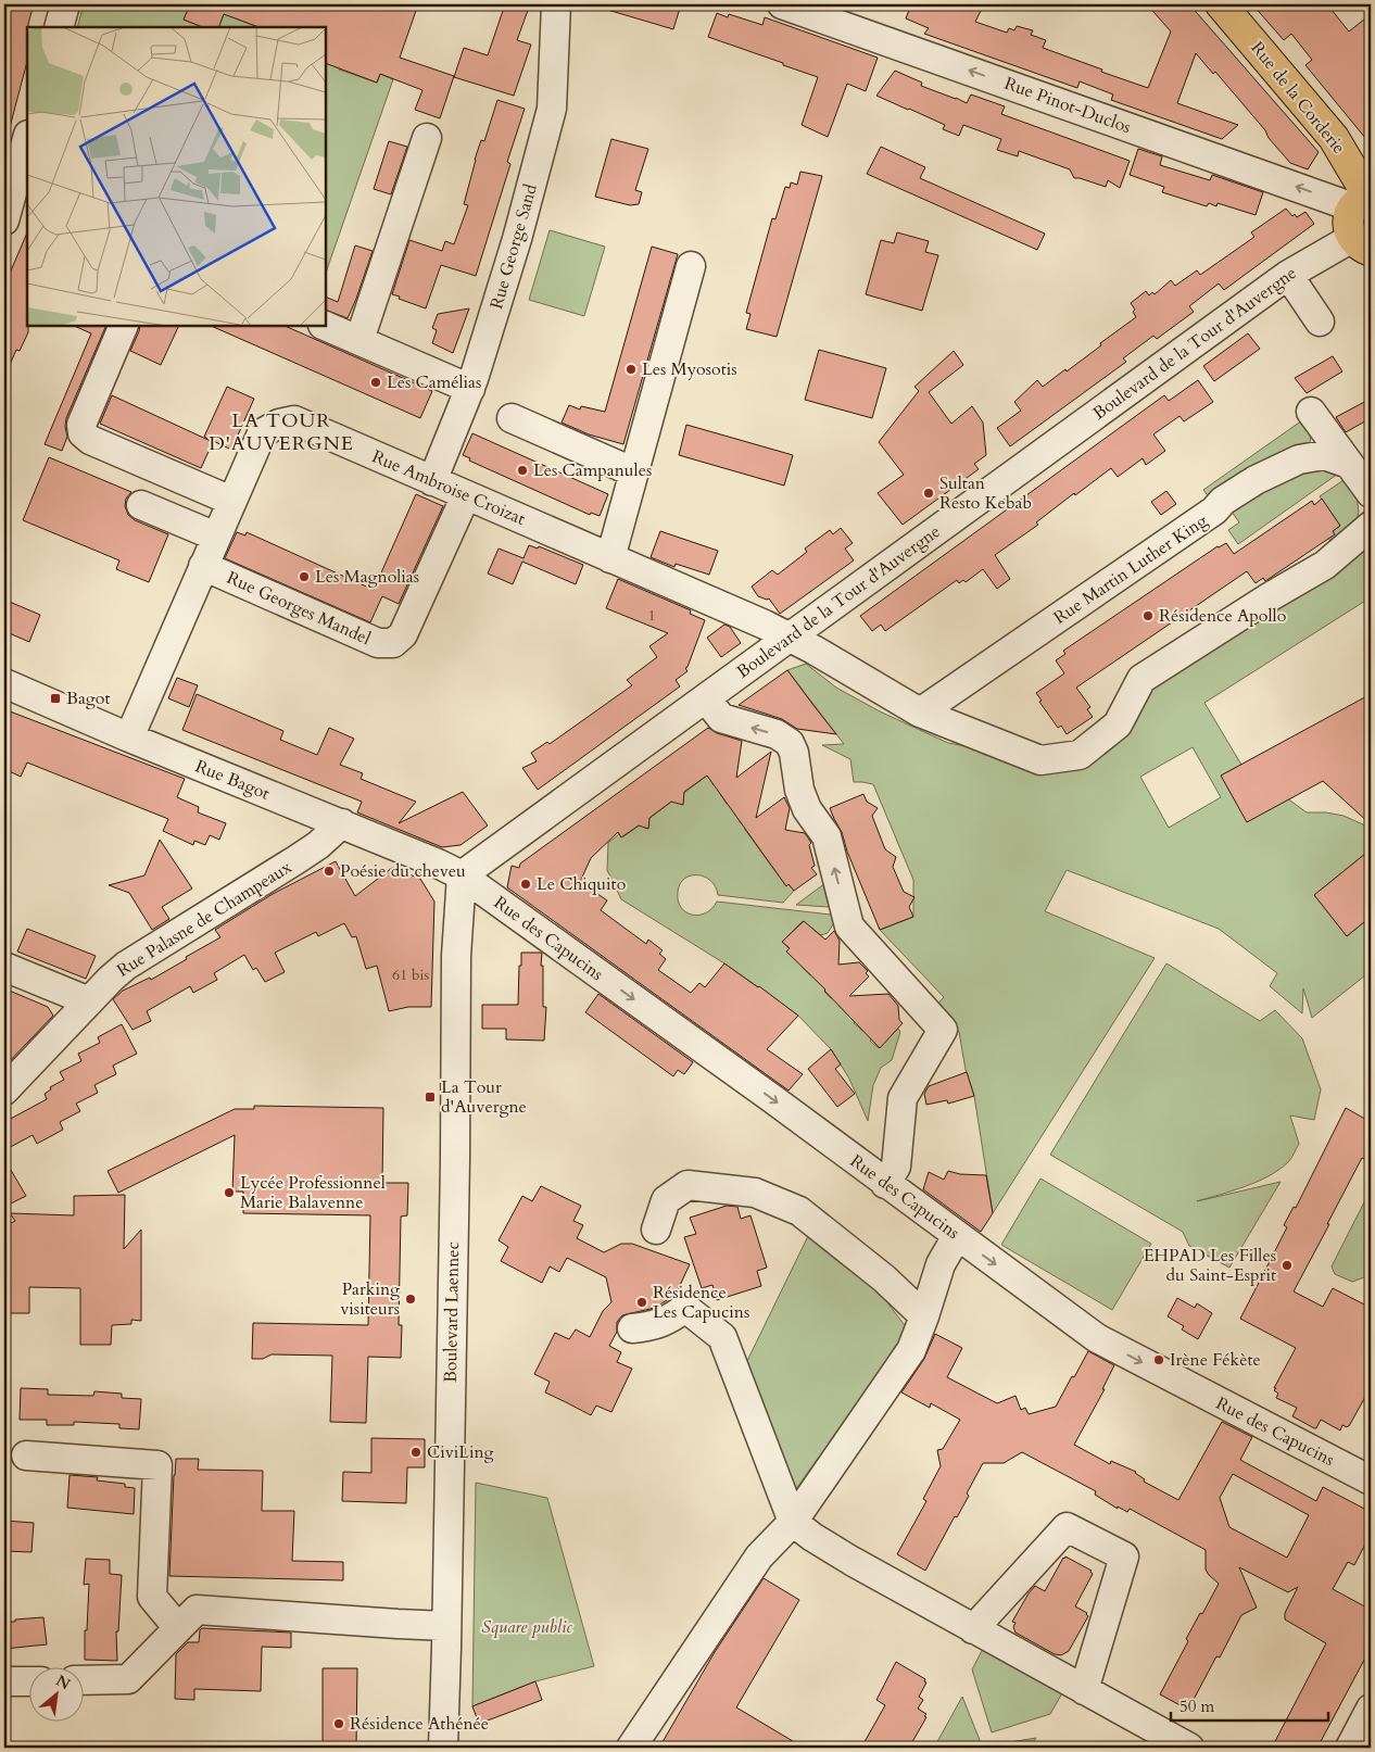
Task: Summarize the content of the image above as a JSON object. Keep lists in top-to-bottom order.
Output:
{
  "streets": {
    "main road": ["Rue de la Corderie"],
    "street": [
      "Rue Pinot-Duclos",
      "Rue George Sand",
      "Boulevard de la Tour d'Auvergne",
      "Rue Ambroise Croizat",
      "Rue Martin Luther King",
      "Rue Georges Mandel",
      "Rue Bagot",
      "Rue Palasne de Champeaux",
      "Rue des Capucins",
      "Boulevard Laennec"
    ]
  },
  "crossings": [
    ["Rue de la Corderie", "Rue Pinot-Duclos"],
    ["Rue George Sand", "Rue Ambroise Croizat"],
    ["Boulevard de la Tour d'Auvergne", "Rue Ambroise Croizat"],
    ["Boulevard de la Tour d'Auvergne", "Rue Bagot"],
    ["Boulevard de la Tour d'Auvergne", "Rue des Capucins"],
    ["Boulevard de la Tour d'Auvergne", "Boulevard Laennec"],
    ["Rue Ambroise Croizat", "Rue Georges Mandel"],
    ["Rue Ambroise Croizat", "Rue Bagot"],
    ["Rue Bagot", "Rue Palasne de Champeaux"],
    ["Rue Bagot", "Rue des Capucins"],
    ["Rue Bagot", "Boulevard Laennec"],
    ["Rue des Capucins", "Boulevard Laennec"]
  ],
  "one_way": ["Rue Pinot-Duclos", "Rue des Capucins"],
  "districts": ["LA TOUR D'AUVERGNE"],
  "parks": ["Square public"],
  "places": {
    "other": [
      "Les Myosotis",
      "Les Camélias",
      "Les Campanules",
      "Sultan Resto Kebab",
      "Les Magnolias",
      "Résidence Apollo",
      "Poésie du cheveu",
      "Le Chiquito",
      "Lycée Professionnel Marie Balavenne",
      "EHPAD Les Filles du Saint-Esprit",
      "Parking visiteurs",
      "Résidence Les Capucins",
      "Irène Fékète",
      "CiviLing",
      "Résidence Athénée"
    ],
    "transit": ["Bagot", "La Tour d'Auvergne"]
  },
  "house_numbers": ["1", "61 bis"],
  "scale_bar": "50 m",
  "north": "top right"
}
